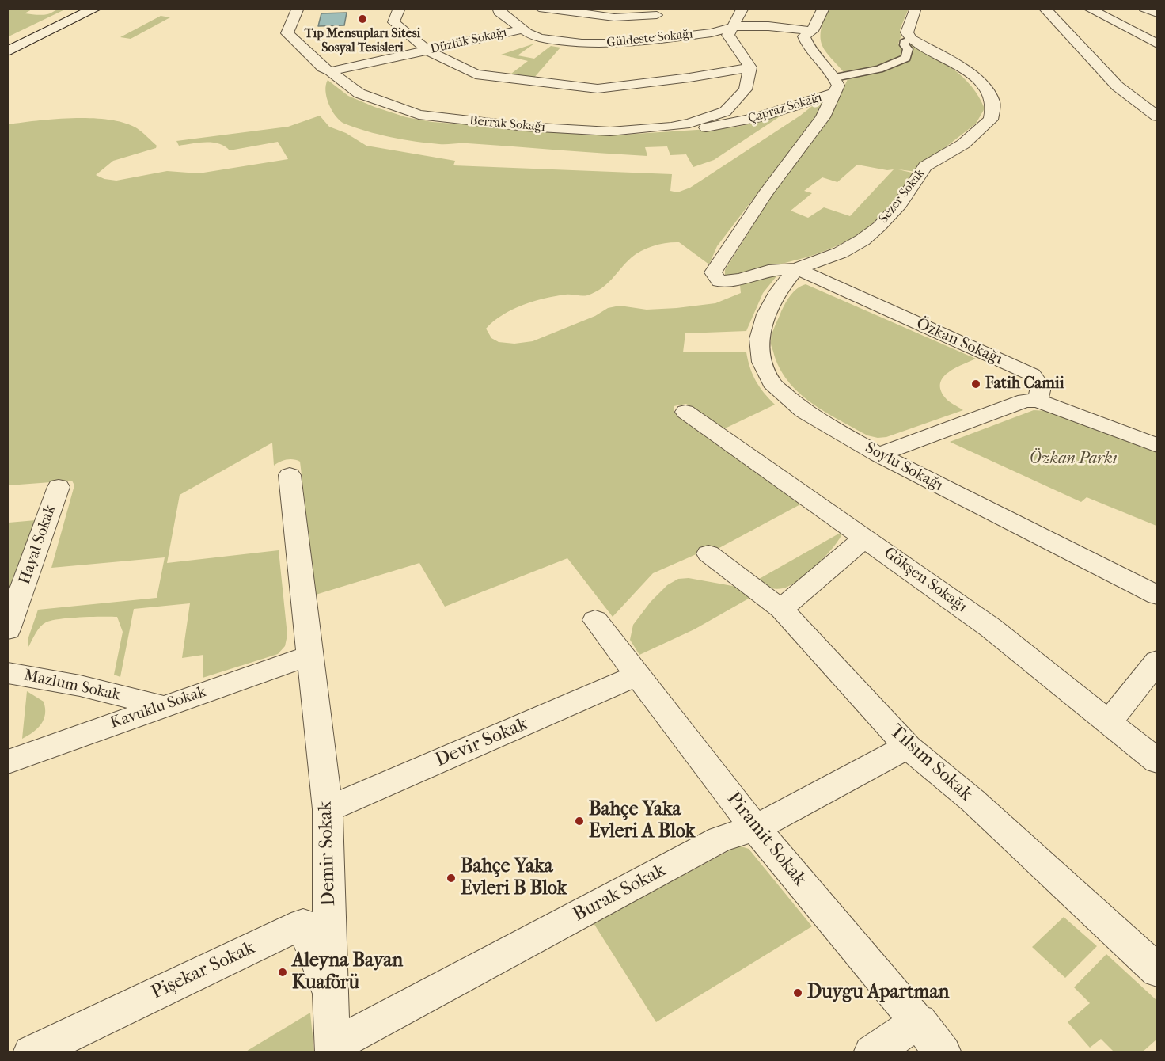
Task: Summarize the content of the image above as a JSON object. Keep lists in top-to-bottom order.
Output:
{
  "streets": {
    "street": [
      "Güldeste Sokağı",
      "Düzlük Sokağı",
      "Çapraz Sokağı",
      "Berrak Sokağı",
      "Sezer Sokak",
      "Özkan Sokağı",
      "Soylu Sokağı",
      "Hayal Sokak",
      "Gökşen Sokağı",
      "Mazlum Sokak",
      "Kavuklu Sokak",
      "Devir Sokak",
      "Tılsım Sokak",
      "Piramit Sokak",
      "Demir Sokak",
      "Burak Sokak",
      "Pişekar Sokak"
    ]
  },
  "crossings": [
    ["Güldeste Sokağı", "Düzlük Sokağı"],
    ["Güldeste Sokağı", "Çapraz Sokağı"],
    ["Düzlük Sokağı", "Berrak Sokağı"],
    ["Çapraz Sokağı", "Berrak Sokağı"],
    ["Sezer Sokak", "Özkan Sokağı"],
    ["Sezer Sokak", "Soylu Sokağı"],
    ["Özkan Sokağı", "Soylu Sokağı"],
    ["Mazlum Sokak", "Kavuklu Sokak"],
    ["Kavuklu Sokak", "Demir Sokak"],
    ["Devir Sokak", "Piramit Sokak"],
    ["Devir Sokak", "Demir Sokak"],
    ["Tılsım Sokak", "Burak Sokak"],
    ["Piramit Sokak", "Burak Sokak"],
    ["Demir Sokak", "Burak Sokak"],
    ["Demir Sokak", "Pişekar Sokak"]
  ],
  "parks": ["Özkan Parkı"],
  "places": [
    "Tıp Mensupları Sitesi Sosyal Tesisleri",
    "Fatih Camii",
    "Bahçe Yaka Evleri A Blok",
    "Bahçe Yaka Evleri B Blok",
    "Aleyna Bayan Kuaförü",
    "Duygu Apartman"
  ]
}
